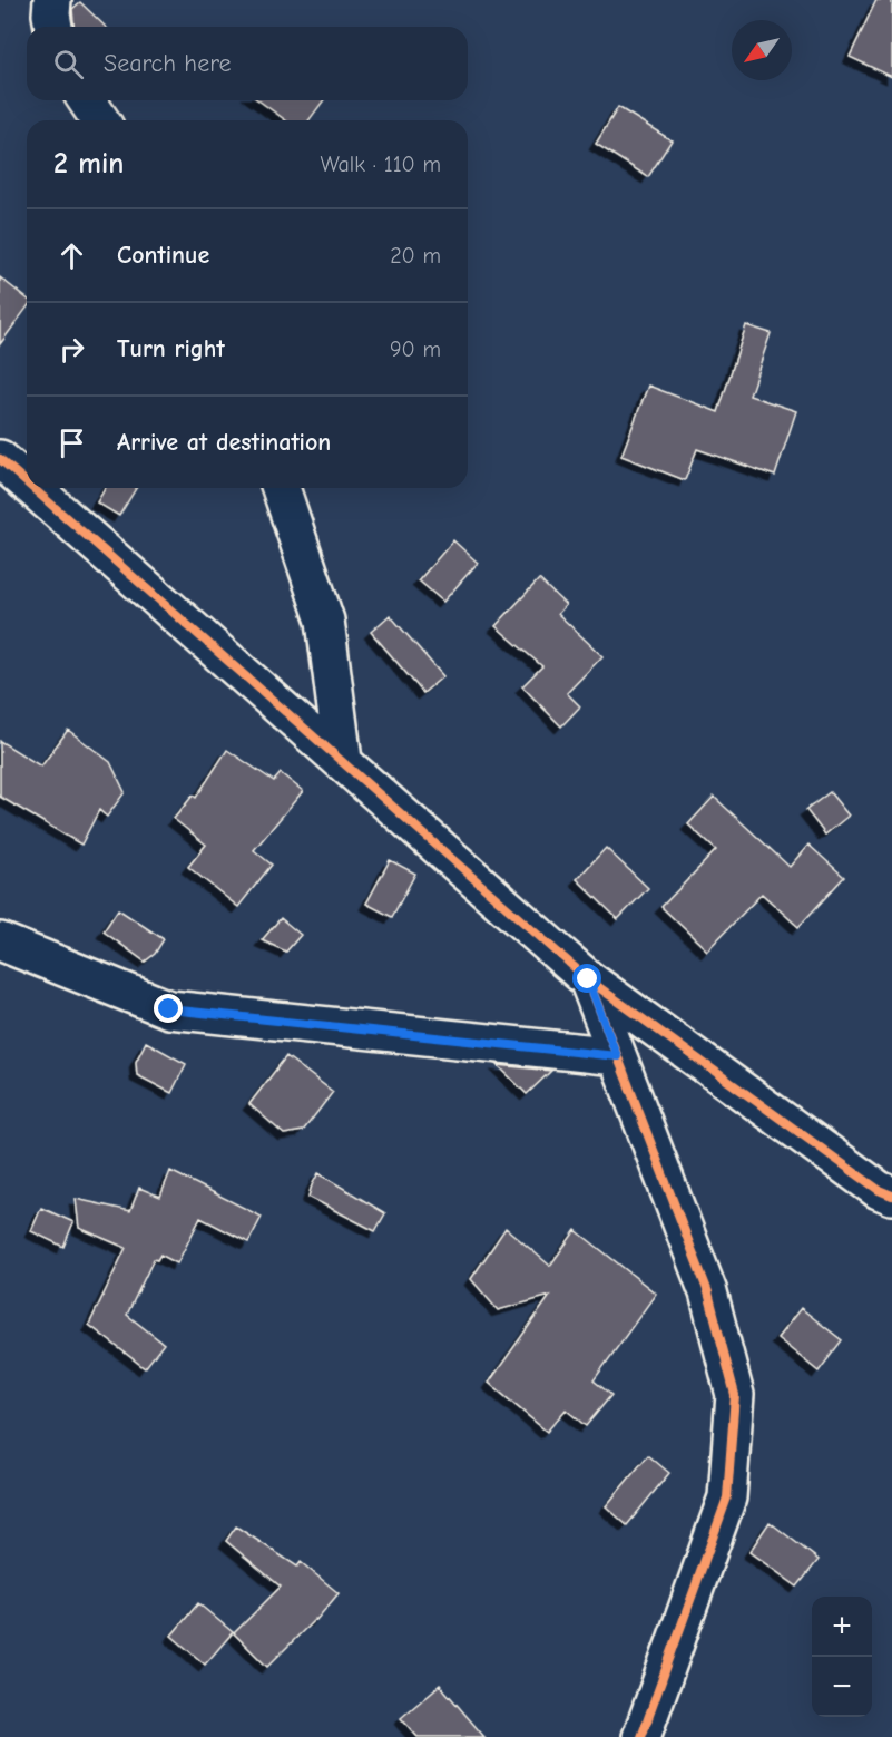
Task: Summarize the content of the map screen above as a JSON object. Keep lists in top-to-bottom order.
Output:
{
  "north": "bottom left",
  "page": {
    "search": "Search here",
    "heading": ["2 min", "Walk · 110 m"],
    "list": [
      ["Continue", "20 m"],
      ["Turn right", "90 m"],
      "Arrive at destination"
    ],
    "map_buttons": ["+", "−"]
  }
}
